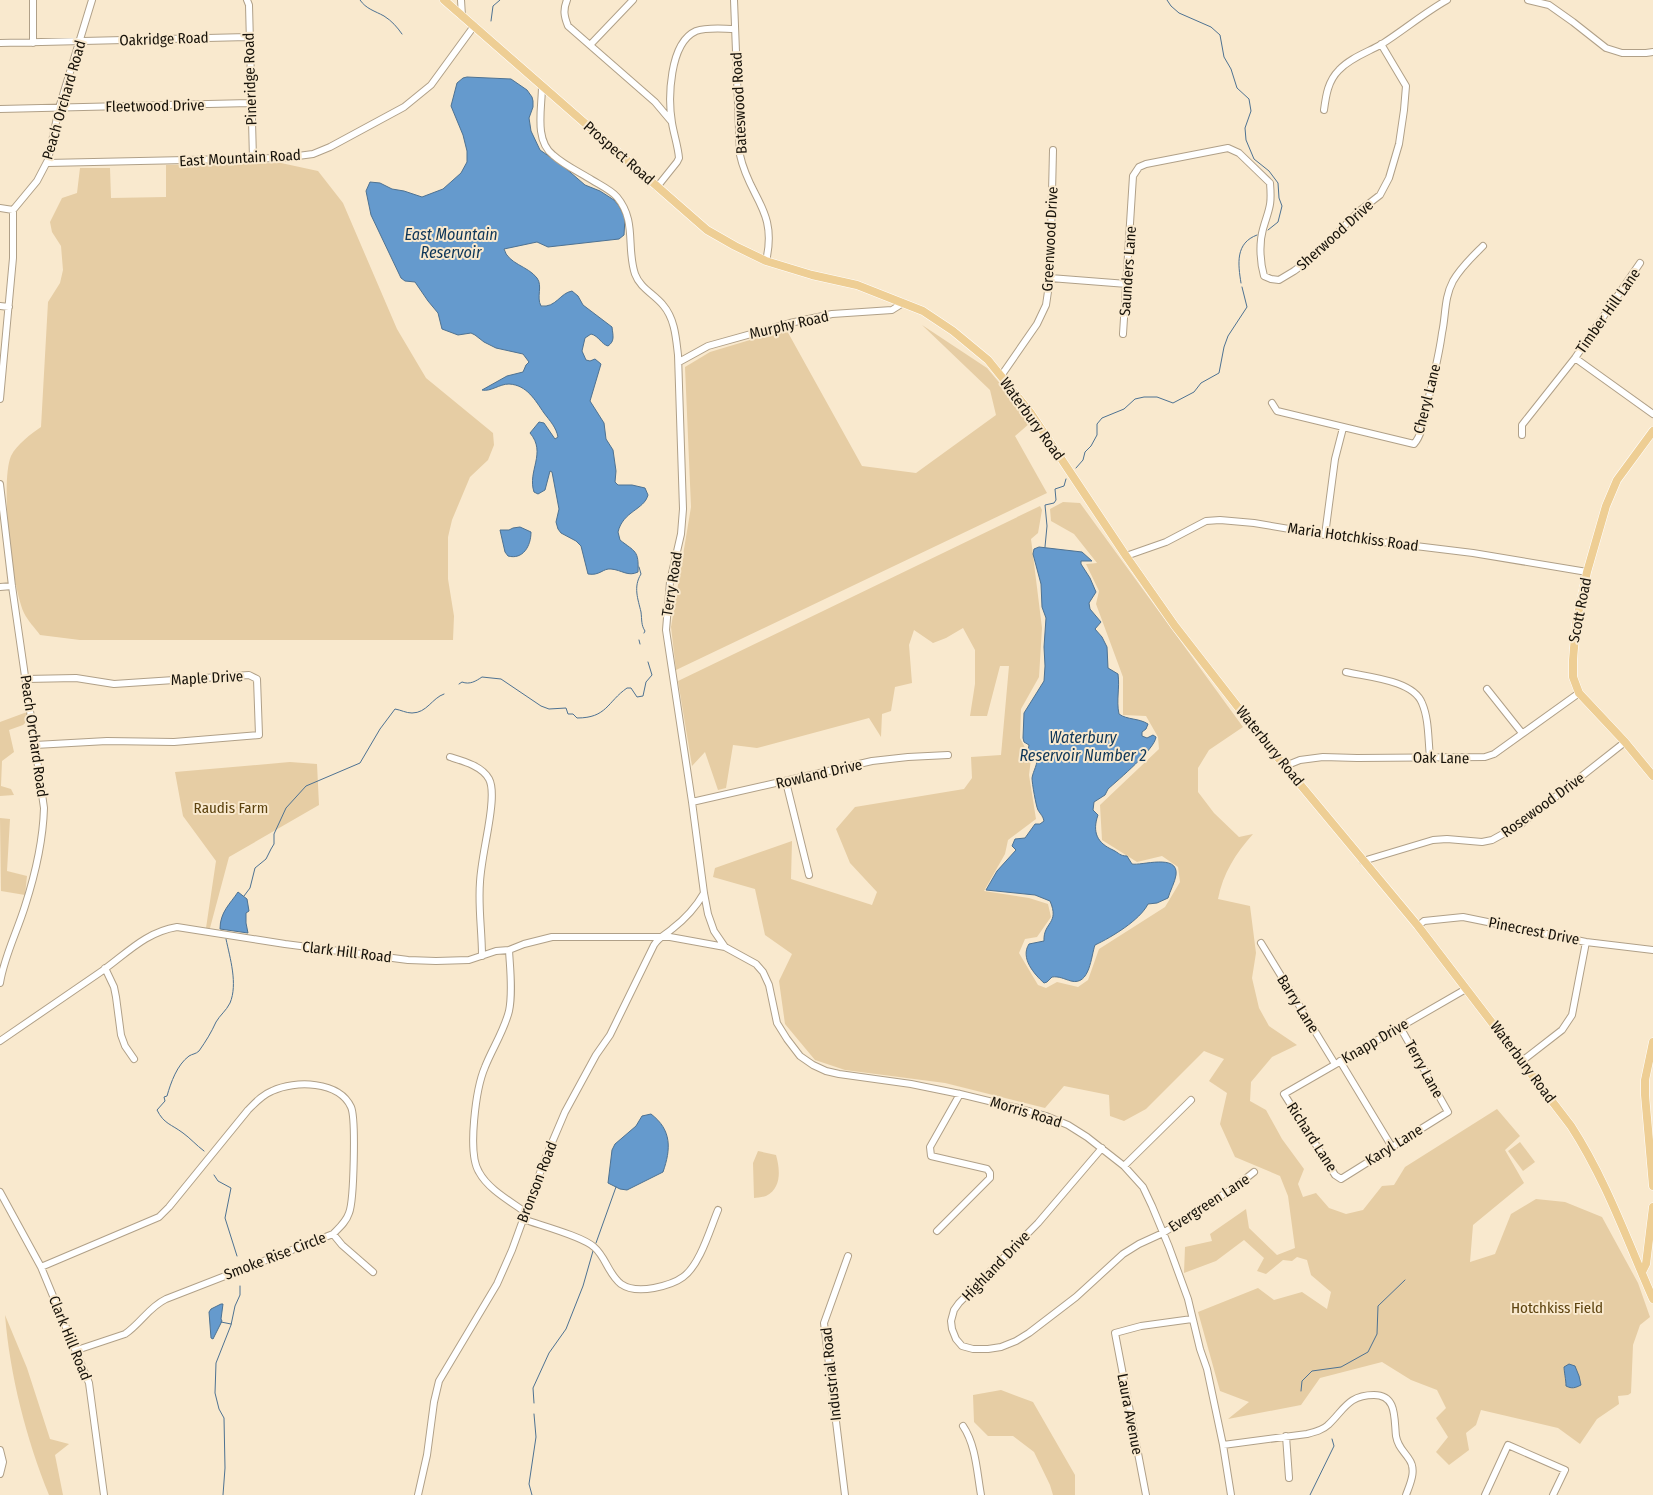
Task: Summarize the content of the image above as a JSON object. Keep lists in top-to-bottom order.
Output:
{
  "streets": {
    "main road": ["Prospect Road", "Waterbury Road", "Scott Road"],
    "street": [
      "Oakridge Road",
      "Pineridge Road",
      "Peach Orchard Road",
      "Bateswood Road",
      "Fleetwood Drive",
      "East Mountain Road",
      "Sherwood Drive",
      "Greenwood Drive",
      "Saunders Lane",
      "Timber Hill Lane",
      "Murphy Road",
      "Cheryl Lane",
      "Maria Hotchkiss Road",
      "Terry Road",
      "Maple Drive",
      "Oak Lane",
      "Rowland Drive",
      "Rosewood Drive",
      "Pinecrest Drive",
      "Clark Hill Road",
      "Barry Lane",
      "Knapp Drive",
      "Terry Lane",
      "Morris Road",
      "Richard Lane",
      "Karyl Lane",
      "Bronson Road",
      "Evergreen Lane",
      "Smoke Rise Circle",
      "Highland Drive",
      "Industrial Road",
      "Laura Avenue"
    ]
  },
  "crossings": [
    ["Oakridge Road", "Pineridge Road"],
    ["Oakridge Road", "Peach Orchard Road"],
    ["Pineridge Road", "Fleetwood Drive"],
    ["Pineridge Road", "East Mountain Road"],
    ["Peach Orchard Road", "Fleetwood Drive"],
    ["Peach Orchard Road", "East Mountain Road"],
    ["Peach Orchard Road", "Maple Drive"],
    ["Bateswood Road", "Prospect Road"],
    ["Prospect Road", "East Mountain Road"],
    ["Prospect Road", "Waterbury Road"],
    ["Prospect Road", "Terry Road"],
    ["Sherwood Drive", "Saunders Lane"],
    ["Greenwood Drive", "Waterbury Road"],
    ["Murphy Road", "Waterbury Road"],
    ["Murphy Road", "Terry Road"],
    ["Waterbury Road", "Maria Hotchkiss Road"],
    ["Waterbury Road", "Oak Lane"],
    ["Waterbury Road", "Rosewood Drive"],
    ["Waterbury Road", "Pinecrest Drive"],
    ["Waterbury Road", "Knapp Drive"],
    ["Maria Hotchkiss Road", "Scott Road"],
    ["Terry Road", "Rowland Drive"],
    ["Terry Road", "Clark Hill Road"],
    ["Terry Road", "Morris Road"],
    ["Terry Road", "Bronson Road"],
    ["Scott Road", "Oak Lane"],
    ["Scott Road", "Rosewood Drive"],
    ["Clark Hill Road", "Morris Road"],
    ["Clark Hill Road", "Bronson Road"],
    ["Clark Hill Road", "Smoke Rise Circle"],
    ["Barry Lane", "Knapp Drive"],
    ["Barry Lane", "Karyl Lane"],
    ["Knapp Drive", "Terry Lane"],
    ["Knapp Drive", "Richard Lane"],
    ["Terry Lane", "Karyl Lane"],
    ["Morris Road", "Evergreen Lane"],
    ["Morris Road", "Highland Drive"],
    ["Morris Road", "Laura Avenue"],
    ["Richard Lane", "Karyl Lane"],
    ["Evergreen Lane", "Highland Drive"]
  ],
  "water": ["East Mountain Reservoir", "Waterbury Reservoir Number 2"],
  "parks": ["Raudis Farm", "Hotchkiss Field"]
}
